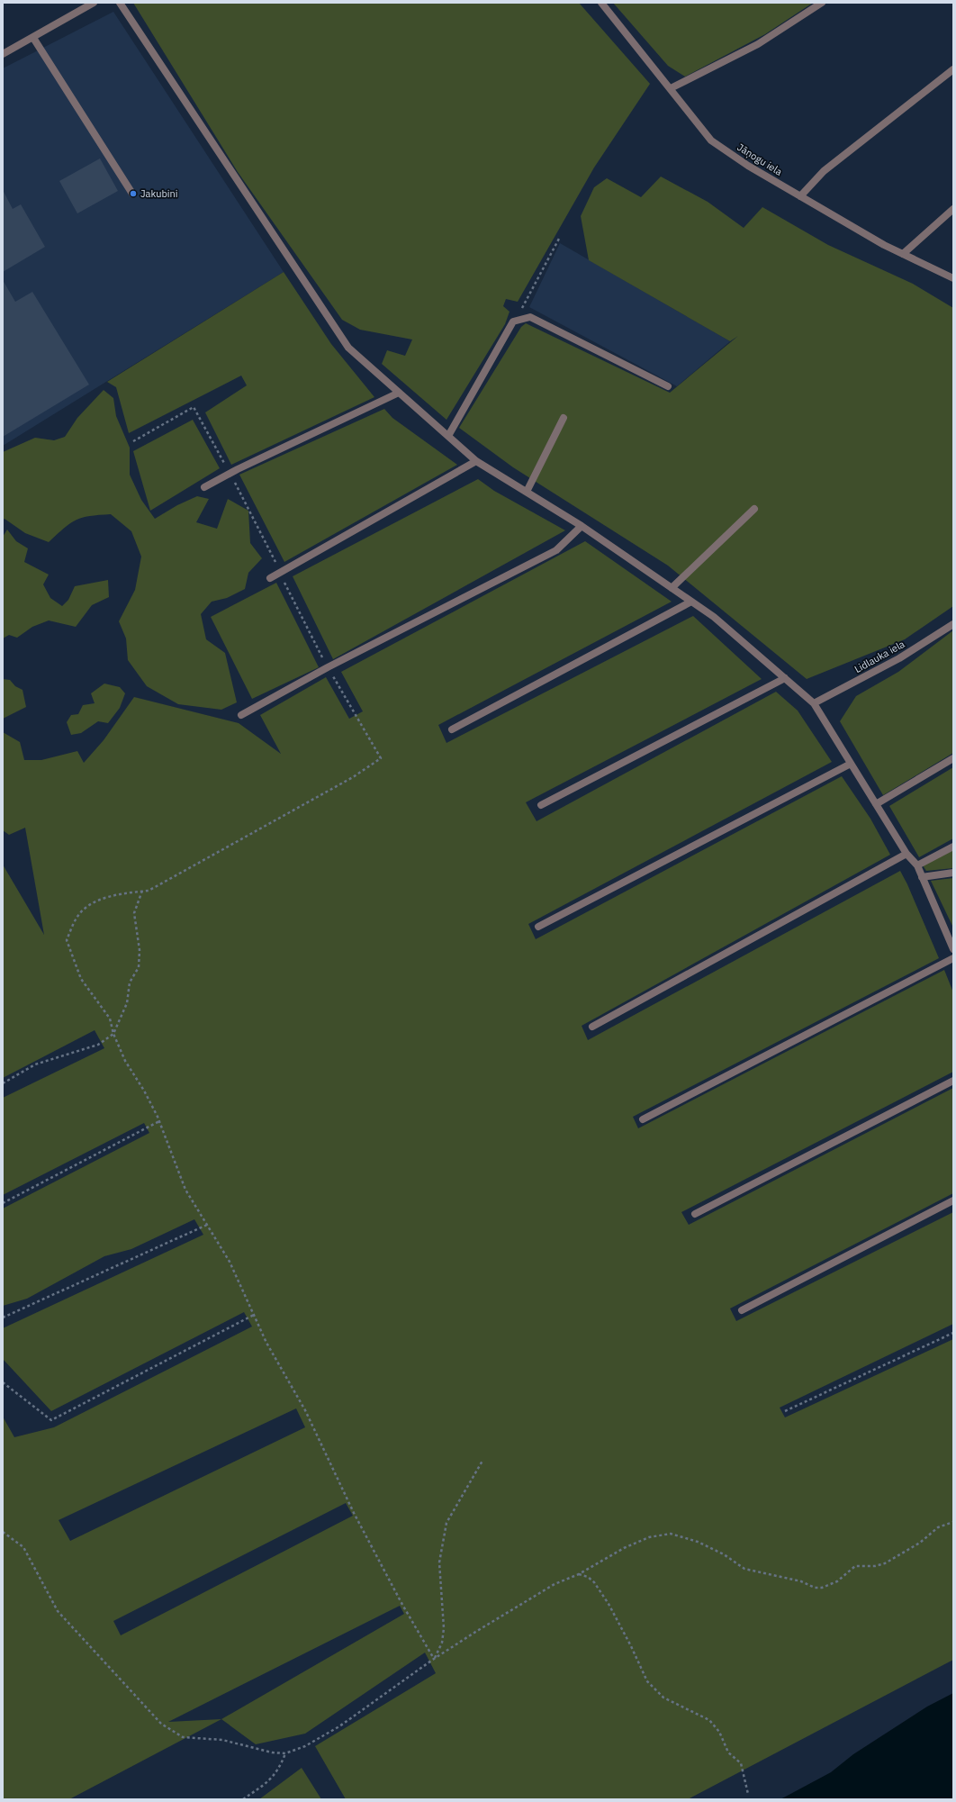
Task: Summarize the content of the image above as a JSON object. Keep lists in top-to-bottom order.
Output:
{
  "streets": {
    "street": ["Jāņogu iela", "Lidlauka iela"]
  },
  "places": ["Jakubini"]
}
